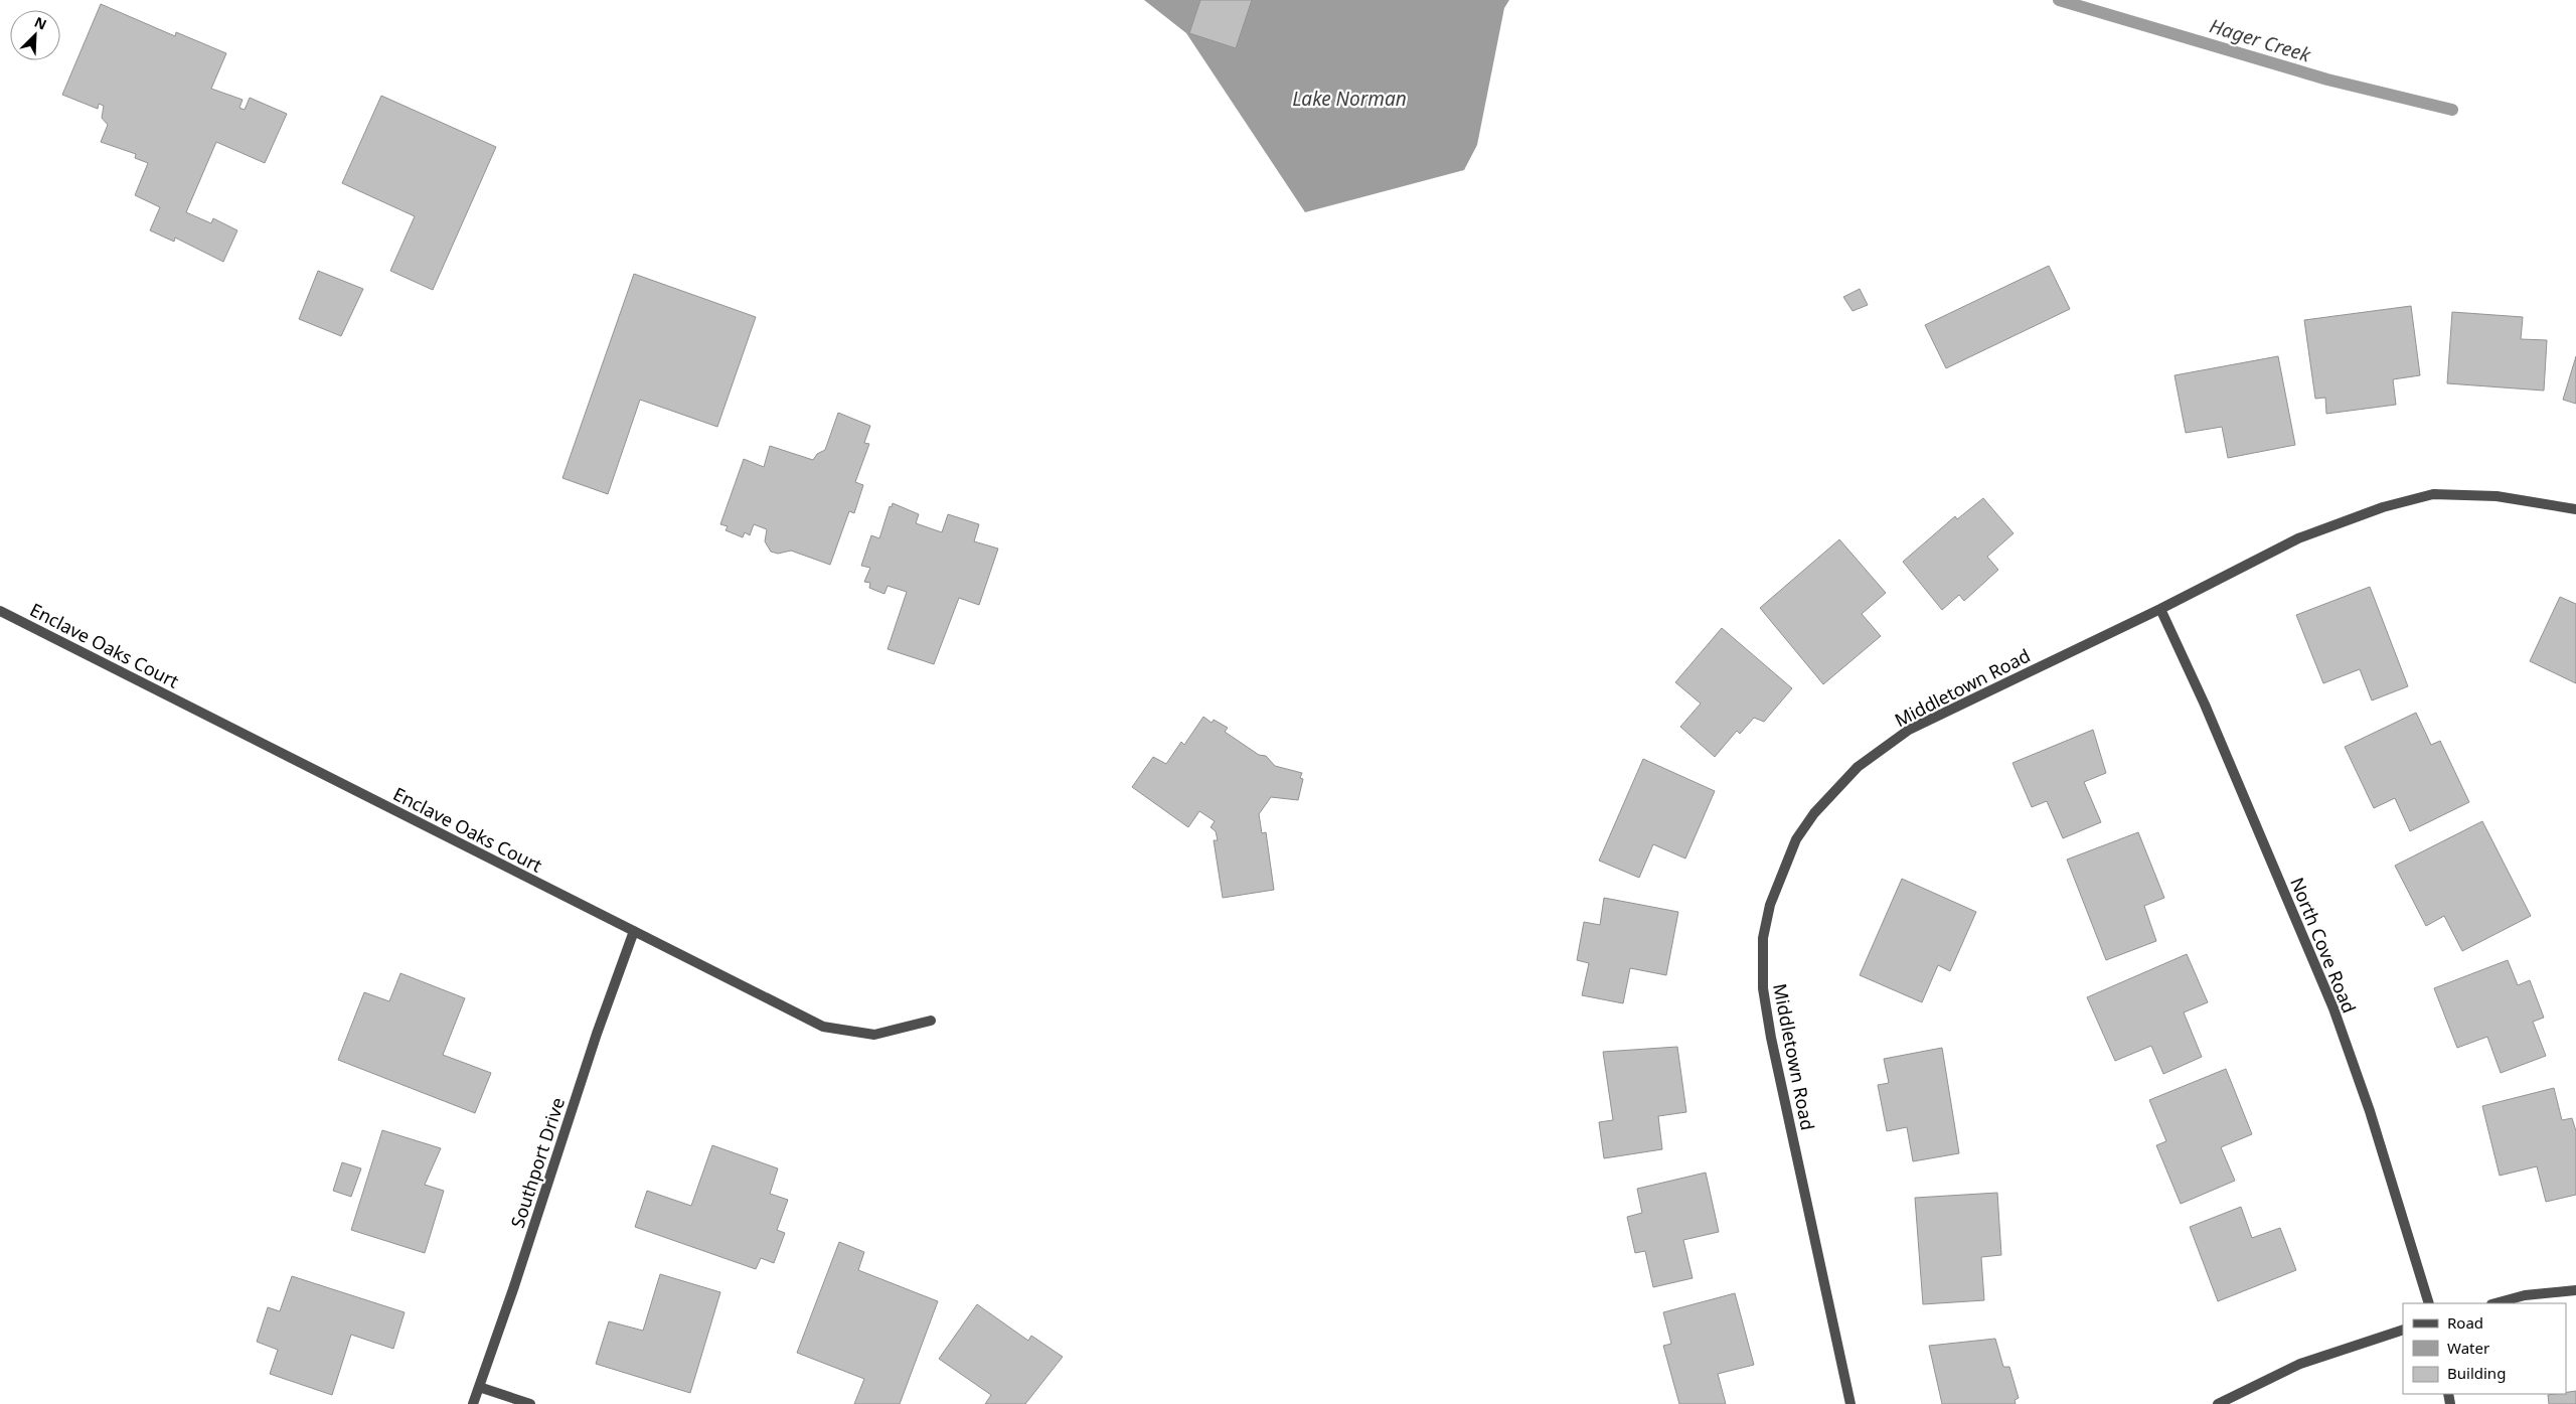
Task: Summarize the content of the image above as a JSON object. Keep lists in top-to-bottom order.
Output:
{
  "streets": {
    "street": [
      "Enclave Oaks Court",
      "Middletown Road",
      "North Cove Road",
      "Southport Drive"
    ]
  },
  "crossings": [
    ["Enclave Oaks Court", "Southport Drive"],
    ["Middletown Road", "North Cove Road"]
  ],
  "water": ["Hager Creek", "Lake Norman"],
  "legend": ["Road", "Water", "Building"],
  "north": "top right"
}
